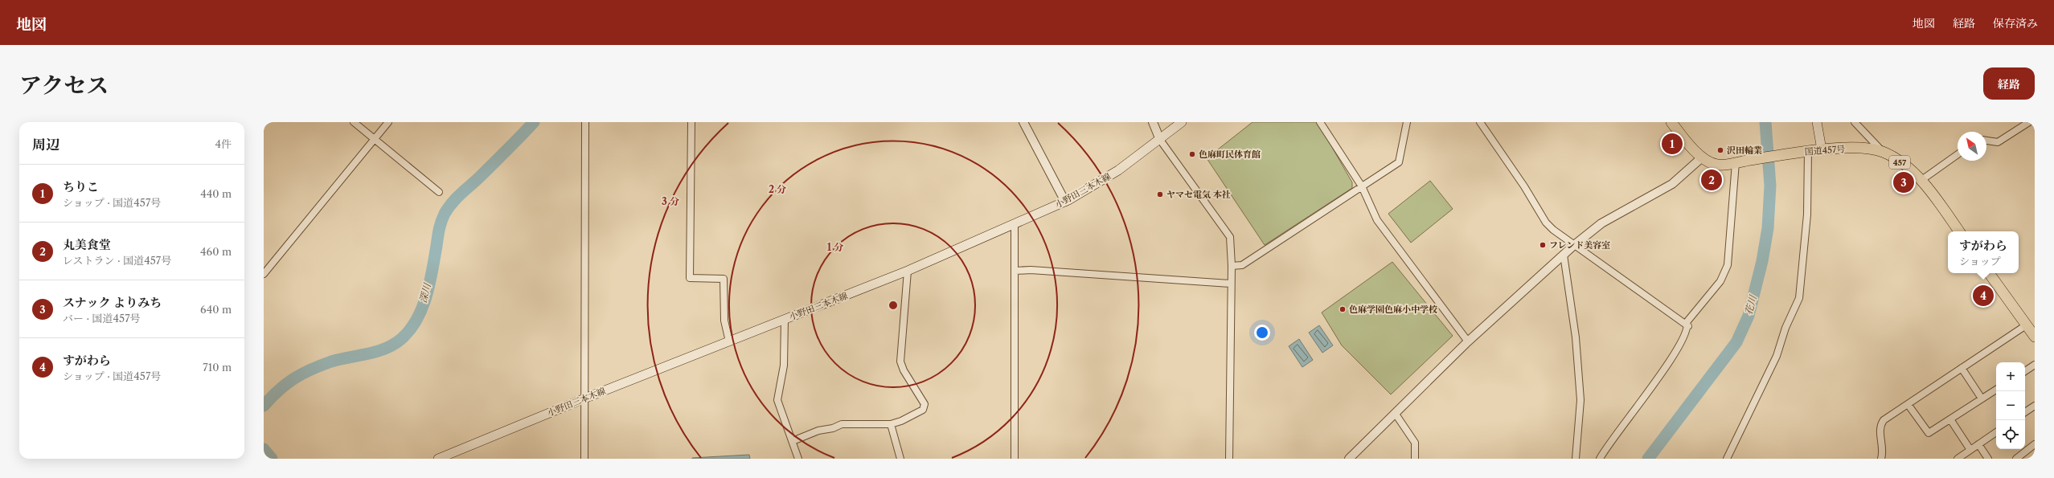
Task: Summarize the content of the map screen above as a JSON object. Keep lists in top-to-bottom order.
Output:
{
  "streets": {
    "highway": ["国道457号", "457"],
    "main road": ["小野田三本木線"]
  },
  "water": ["深川", "花川"],
  "places": [
    "沢田輪業",
    "色麻町民体育館",
    "ヤマセ電気 本社",
    "フレンド美容室",
    "色麻学園色麻小中学校"
  ],
  "north": "top left",
  "page": {
    "header": "地図",
    "nav": ["地図", "経路", "保存済み"],
    "title": "アクセス",
    "buttons": "経路",
    "heading": ["周辺", "4件"],
    "pins": [
      "1",
      "2",
      "3",
      "4"
    ],
    "list": [
      {
        "mark": "1",
        "name": "ちりこ",
        "note": "ショップ · 国道457号",
        "value": "440 m"
      },
      {
        "mark": "2",
        "name": "丸美食堂",
        "note": "レストラン · 国道457号",
        "value": "460 m"
      },
      {
        "mark": "3",
        "name": "スナック よりみち",
        "note": "バー · 国道457号",
        "value": "640 m"
      },
      {
        "mark": "4",
        "name": "すがわら",
        "note": "ショップ · 国道457号",
        "value": "710 m"
      }
    ],
    "popup": ["すがわら", "ショップ"],
    "map_buttons": ["+", "−"]
  },
  "rings": ["2 分", "3 分", "1 分"]
}
